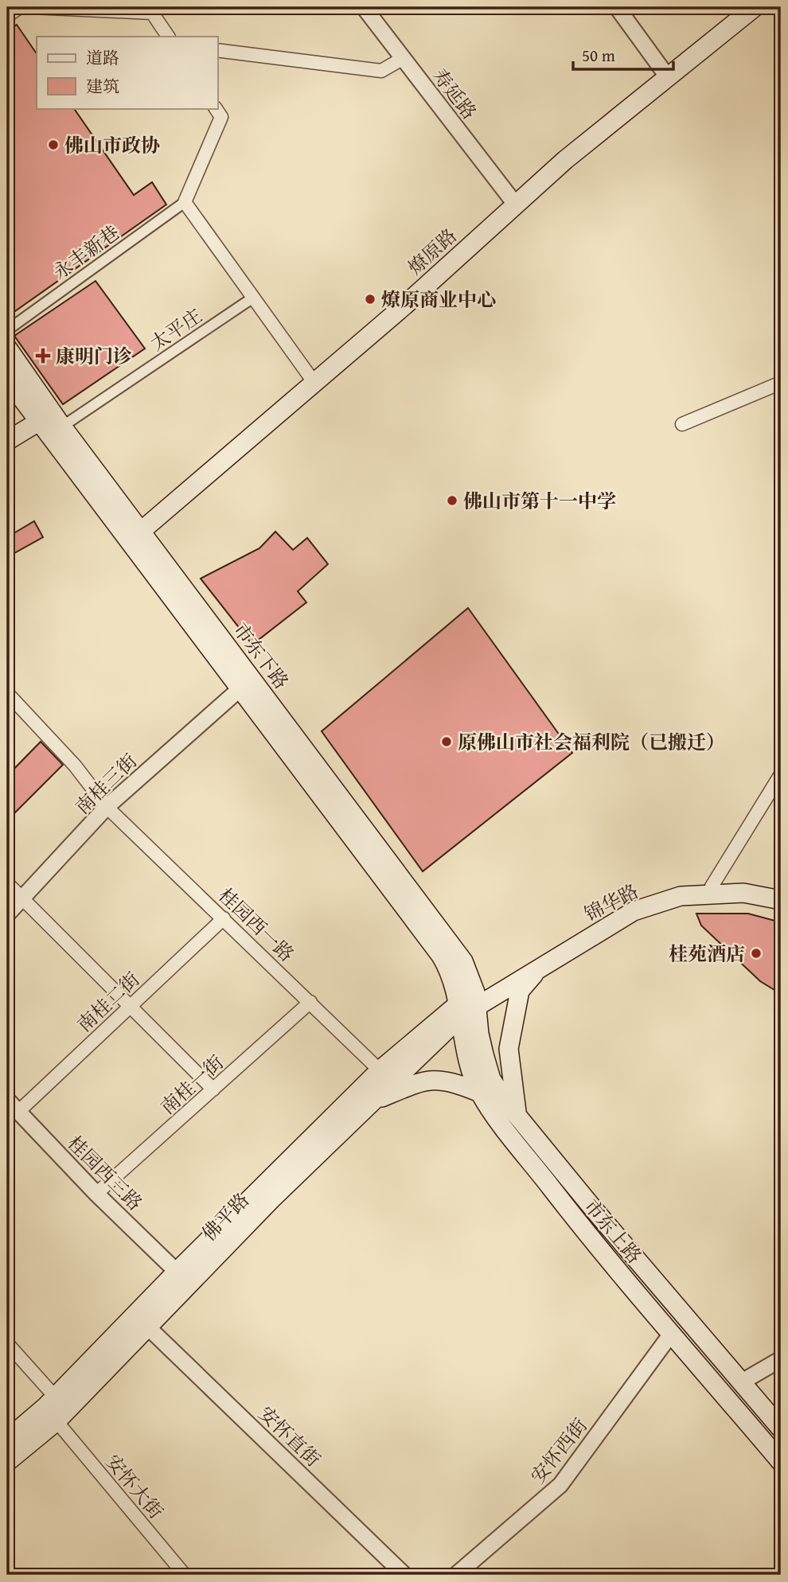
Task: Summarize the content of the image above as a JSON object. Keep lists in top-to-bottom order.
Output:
{
  "streets": {
    "main road": [
      "燎原路",
      "市东下路",
      "锦华路",
      "佛平路",
      "市东上路"
    ],
    "street": [
      "寿延路",
      "永丰新巷",
      "太平庄",
      "南桂三街",
      "桂园西一路",
      "南桂二街",
      "南桂一街",
      "桂园西三路",
      "安怀直街",
      "安怀西街",
      "安怀大街"
    ]
  },
  "crossings": [
    ["寿延路", "燎原路"],
    ["燎原路", "市东下路"],
    ["太平庄", "市东下路"],
    ["市东下路", "南桂三街"],
    ["市东下路", "锦华路"],
    ["市东下路", "佛平路"],
    ["市东下路", "市东上路"],
    ["南桂三街", "桂园西一路"],
    ["锦华路", "佛平路"],
    ["锦华路", "市东上路"],
    ["桂园西一路", "南桂二街"],
    ["桂园西一路", "南桂一街"],
    ["桂园西一路", "佛平路"],
    ["南桂二街", "桂园西三路"],
    ["南桂一街", "桂园西三路"],
    ["桂园西三路", "佛平路"],
    ["佛平路", "市东上路"],
    ["佛平路", "安怀直街"],
    ["佛平路", "安怀大街"],
    ["市东上路", "安怀西街"]
  ],
  "places": {
    "other": [
      "佛山市政协",
      "燎原商业中心",
      "佛山市第十一中学",
      "原佛山市社会福利院（已搬迁）",
      "桂苑酒店"
    ],
    "health": ["康明门诊"]
  },
  "legend": ["道路", "建筑"],
  "scale_bar": "50 m"
}
